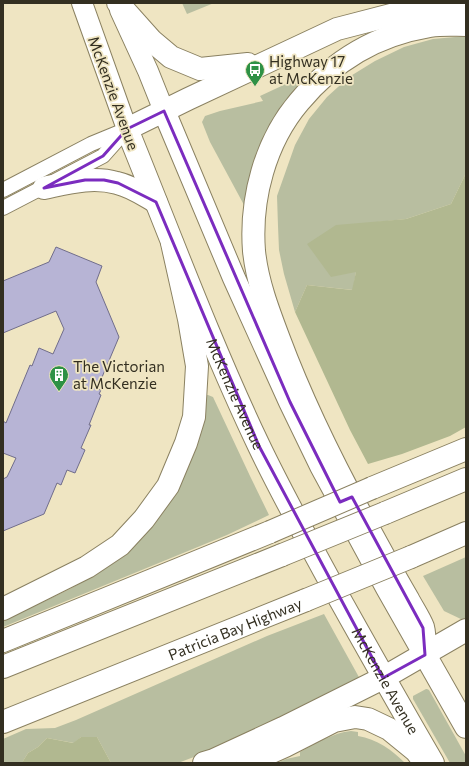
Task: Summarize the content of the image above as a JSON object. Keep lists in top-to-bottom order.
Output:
{
  "streets": {
    "main road": ["McKenzie Avenue", "Patricia Bay Highway"]
  },
  "places": {
    "bus stop": ["Highway 17 at McKenzie"],
    "building": ["The Victorian at McKenzie"]
  }
}
